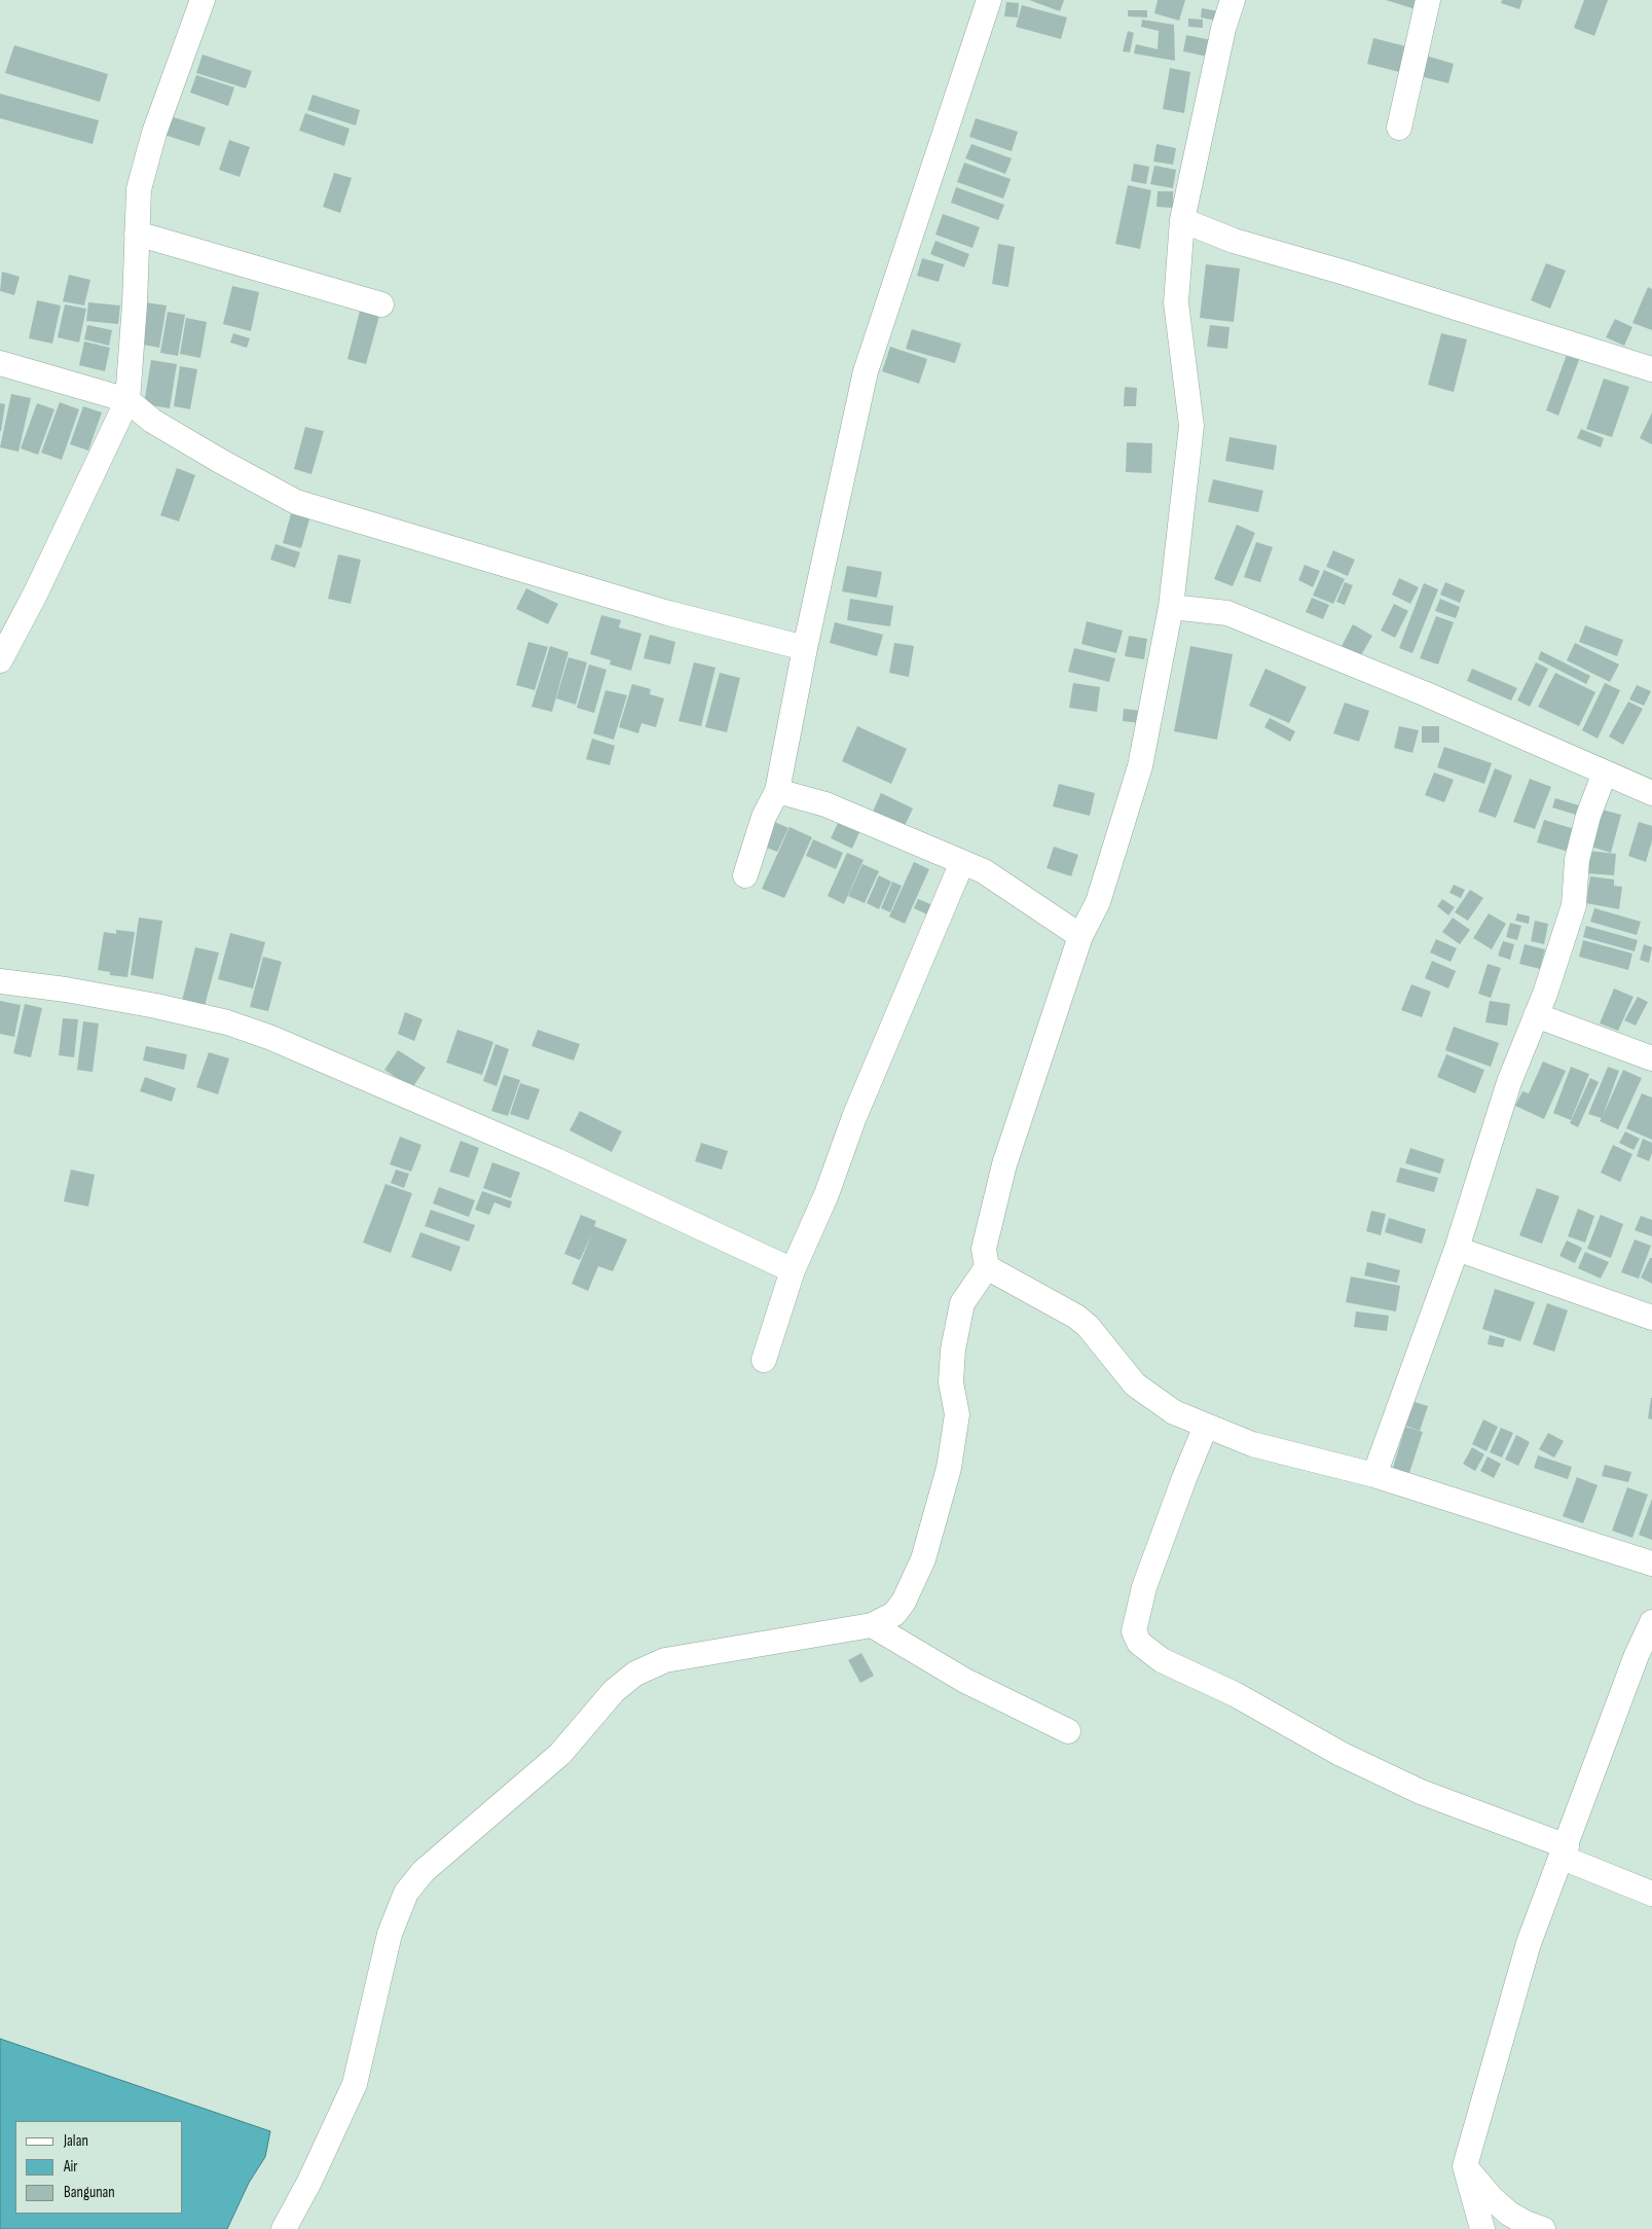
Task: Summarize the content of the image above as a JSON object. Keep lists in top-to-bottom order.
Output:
{
  "legend": ["Jalan", "Air", "Bangunan"]
}
